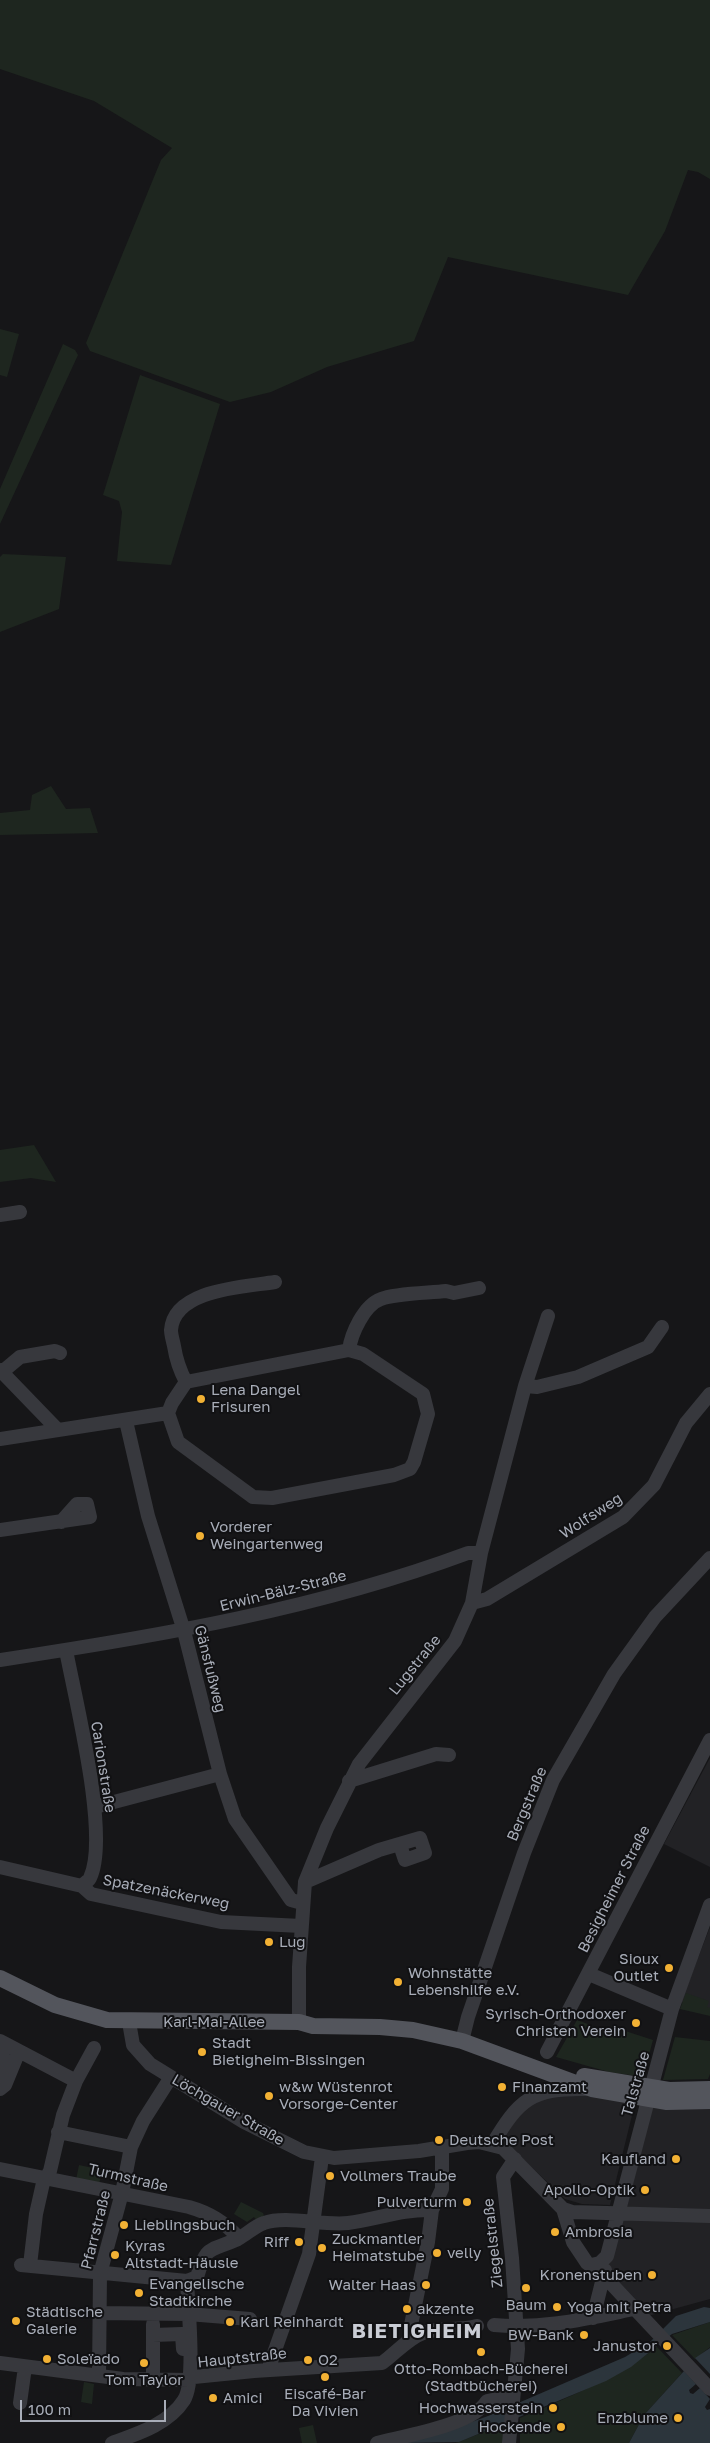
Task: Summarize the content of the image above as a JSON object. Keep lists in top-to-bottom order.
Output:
{
  "streets": {
    "main road": ["Karl-Mai-Allee"],
    "street": [
      "Wolfsweg",
      "Erwin-Bälz-Straße",
      "Lugstraße",
      "Gänsfußweg",
      "Carionstraße",
      "Bergstraße",
      "Besigheimer Straße",
      "Spatzenäckerweg",
      "Talstraße",
      "Löchgauer Straße",
      "Turmstraße",
      "Pfarrstraße",
      "Ziegelstraße",
      "Hauptstraße"
    ]
  },
  "crossings": [
    ["Wolfsweg", "Lugstraße"],
    ["Erwin-Bälz-Straße", "Lugstraße"],
    ["Erwin-Bälz-Straße", "Gänsfußweg"],
    ["Erwin-Bälz-Straße", "Carionstraße"],
    ["Lugstraße", "Gänsfußweg"],
    ["Lugstraße", "Spatzenäckerweg"],
    ["Lugstraße", "Karl-Mai-Allee"],
    ["Carionstraße", "Spatzenäckerweg"],
    ["Bergstraße", "Karl-Mai-Allee"],
    ["Besigheimer Straße", "Karl-Mai-Allee"],
    ["Karl-Mai-Allee", "Löchgauer Straße"],
    ["Löchgauer Straße", "Pfarrstraße"],
    ["Löchgauer Straße", "Ziegelstraße"],
    ["Turmstraße", "Pfarrstraße"],
    ["Pfarrstraße", "Hauptstraße"]
  ],
  "districts": ["BIETIGHEIM"],
  "places": [
    "Lena Dangel Frisuren",
    "Vorderer Weingartenweg",
    "Lug",
    "Sioux Outlet",
    "Wohnstätte Lebenshilfe e.V.",
    "Syrisch-Orthodoxer Christen Verein",
    "Stadt Bietigheim-Bissingen",
    "Finanzamt",
    "w&w Wüstenrot Vorsorge-Center",
    "Deutsche Post",
    "Kaufland",
    "Vollmers Traube",
    "Apollo-Optik",
    "Pulverturm",
    "Lieblingsbuch",
    "Ambrosia",
    "Riff",
    "Zuckmantler Heimatstube",
    "velly",
    "Kyras Altstadt-Häusle",
    "Kronenstuben",
    "Walter Haas",
    "Baum",
    "Evangelische Stadtkirche",
    "Yoga mit Petra",
    "akzente",
    "Städtische Galerie",
    "Karl Reinhardt",
    "BW-Bank",
    "Janustor",
    "Otto-Rombach-Bücherei (Stadtbücherei)",
    "Soleïado",
    "O2",
    "Tom Taylor",
    "Eiscafé-Bar Da Vivien",
    "Amici",
    "Hochwasserstein",
    "Enzblume",
    "Hockende"
  ],
  "scale_bar": "100 m"
}
